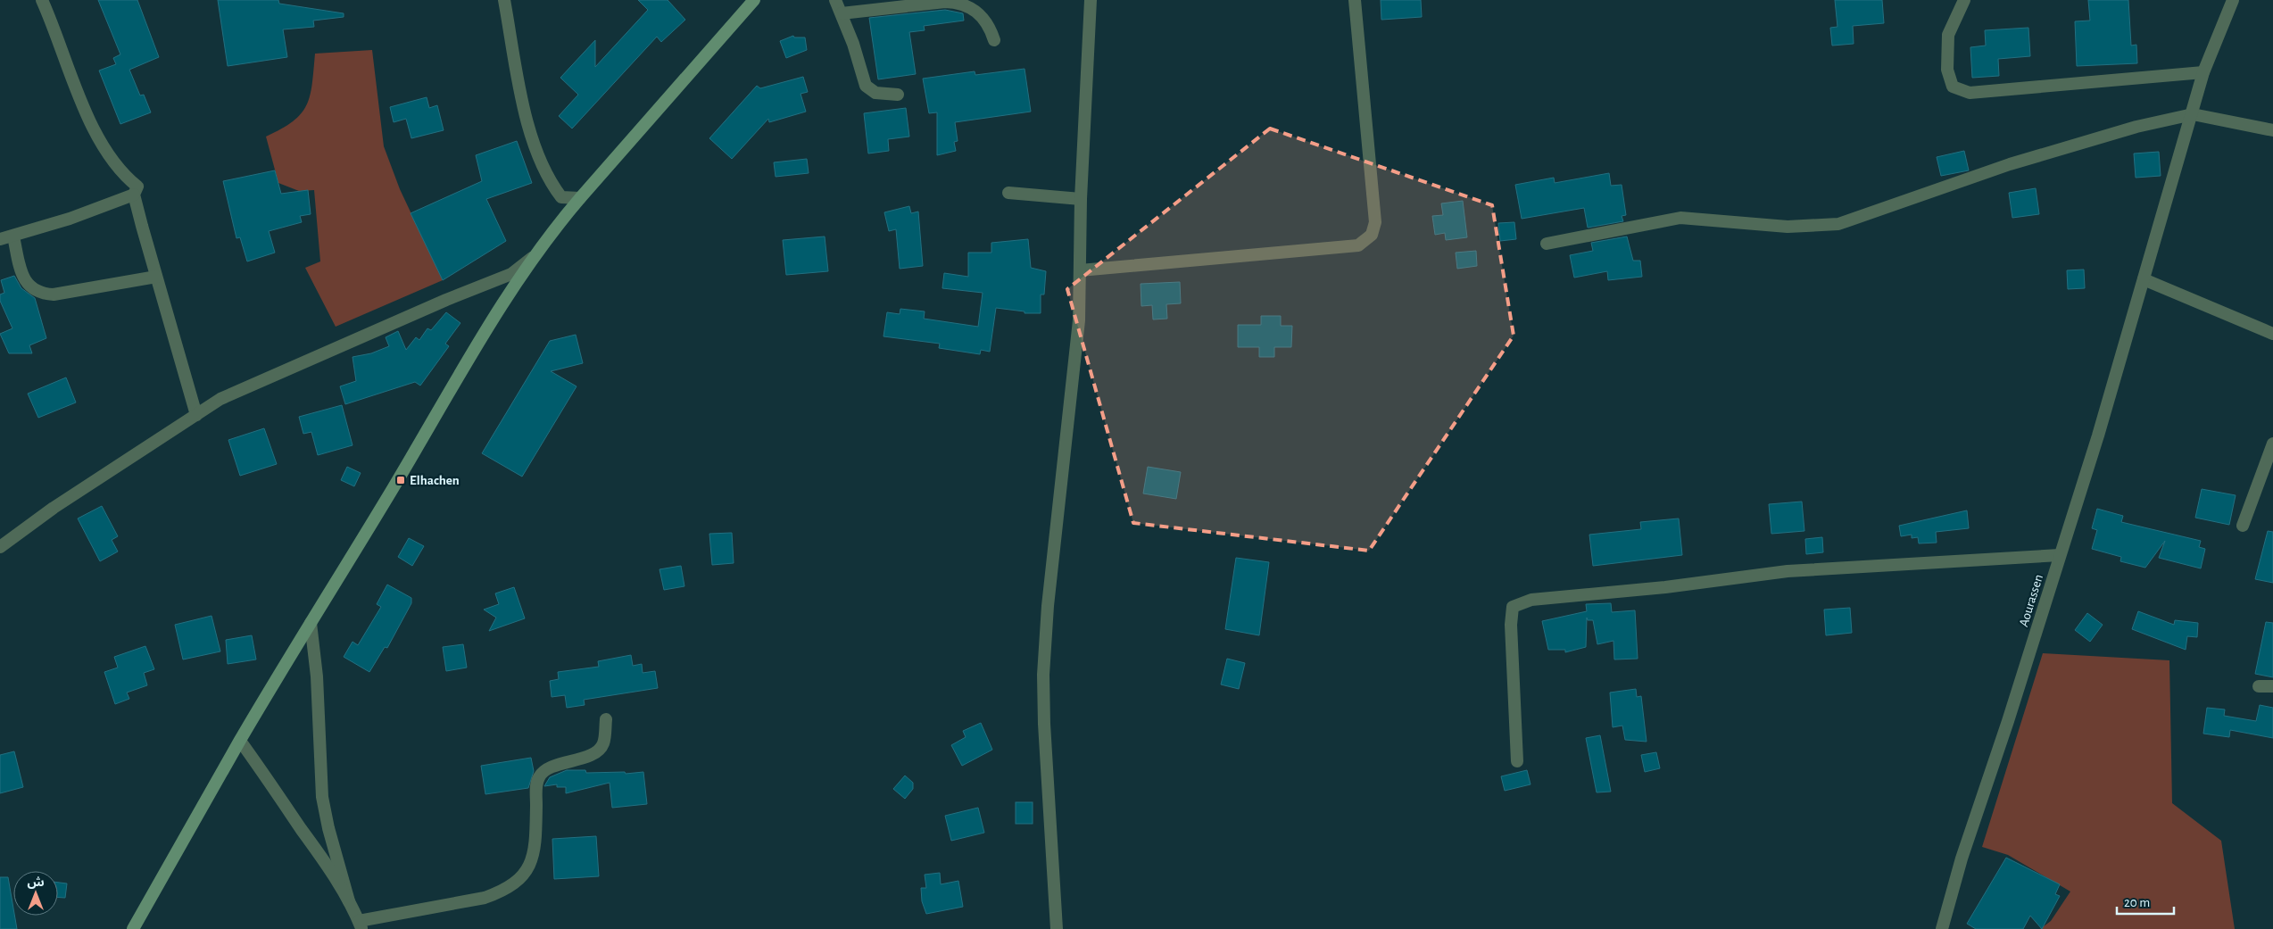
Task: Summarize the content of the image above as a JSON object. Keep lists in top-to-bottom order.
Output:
{
  "streets": {
    "street": ["Aourassen"]
  },
  "places": {
    "transit": ["Elhachen"]
  },
  "scale_bar": "20 m",
  "north": "top"
}
